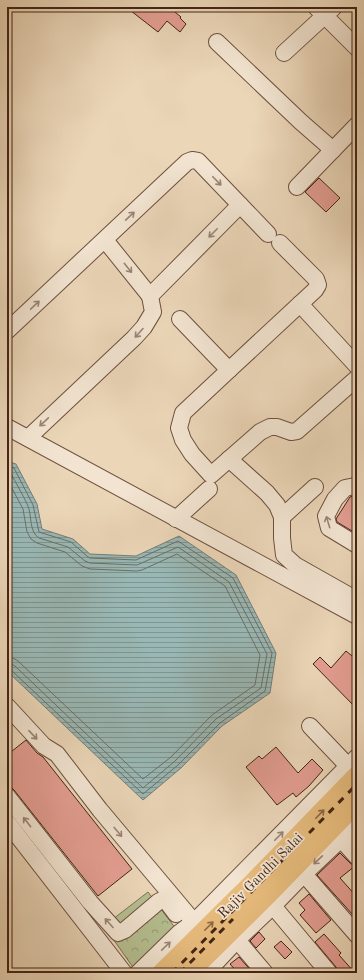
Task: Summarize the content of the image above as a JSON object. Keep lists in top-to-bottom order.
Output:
{
  "streets": {
    "main road": ["Rajiv Gandhi Salai"]
  }
}
